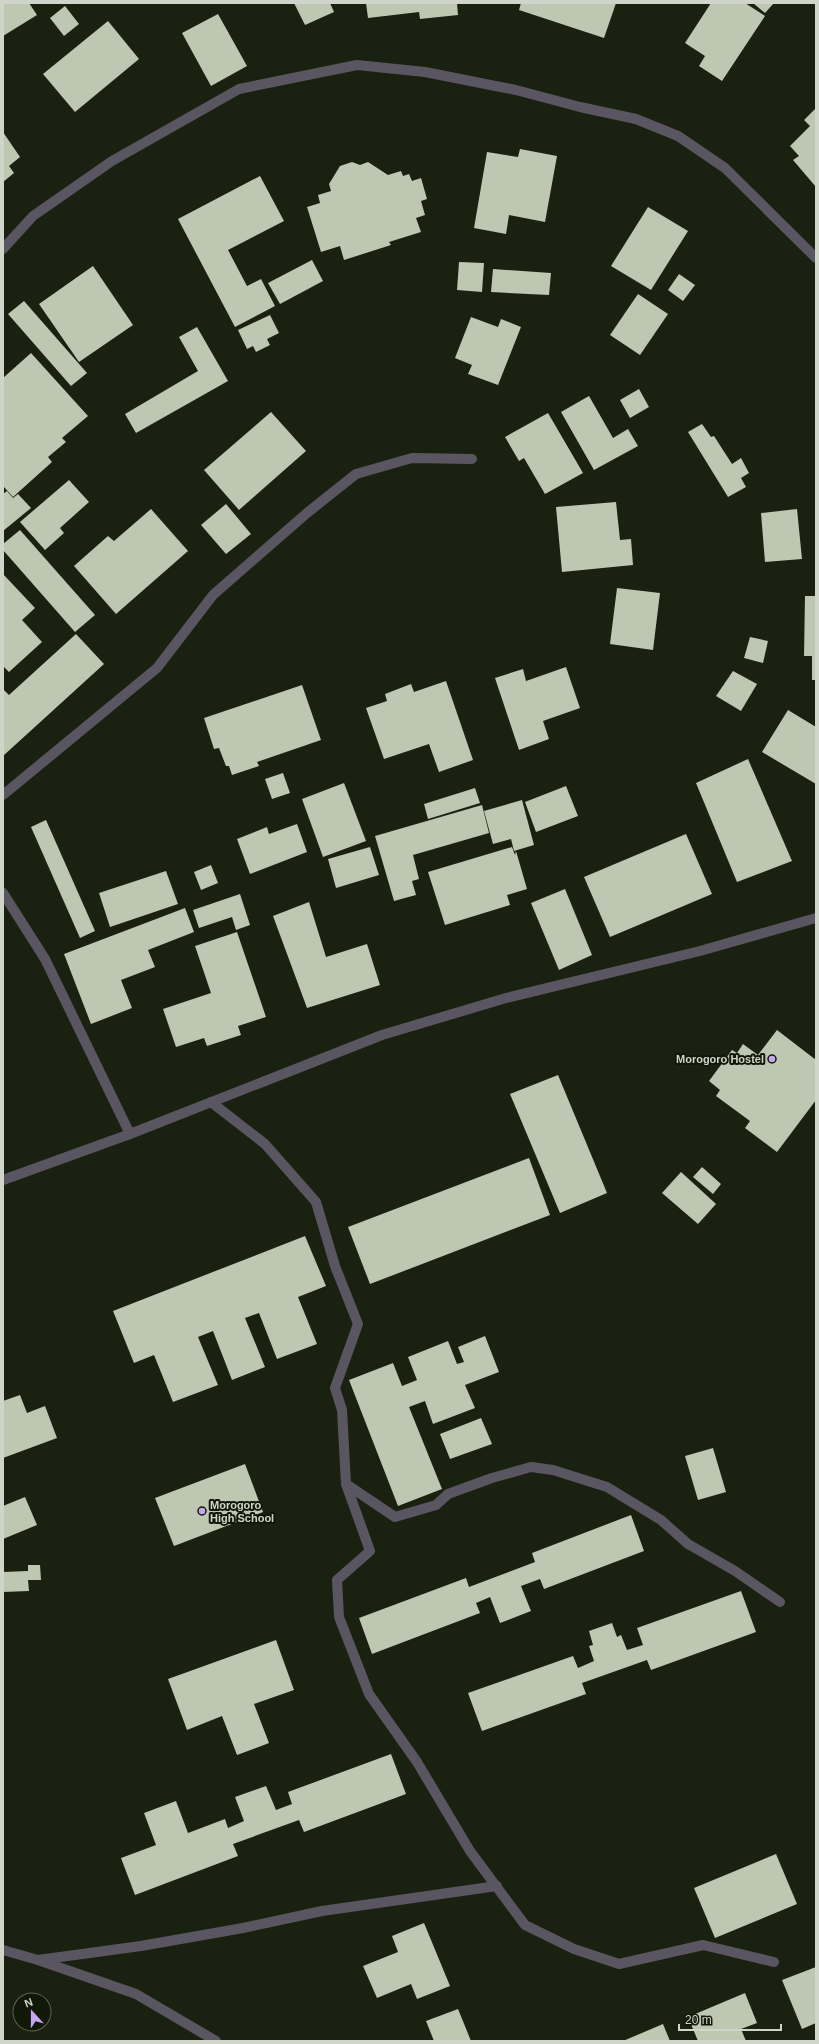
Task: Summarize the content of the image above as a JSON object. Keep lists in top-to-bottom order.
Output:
{
  "places": ["Morogoro Hostel", "Morogoro High School"],
  "scale_bar": "20 m",
  "north": "top"
}
